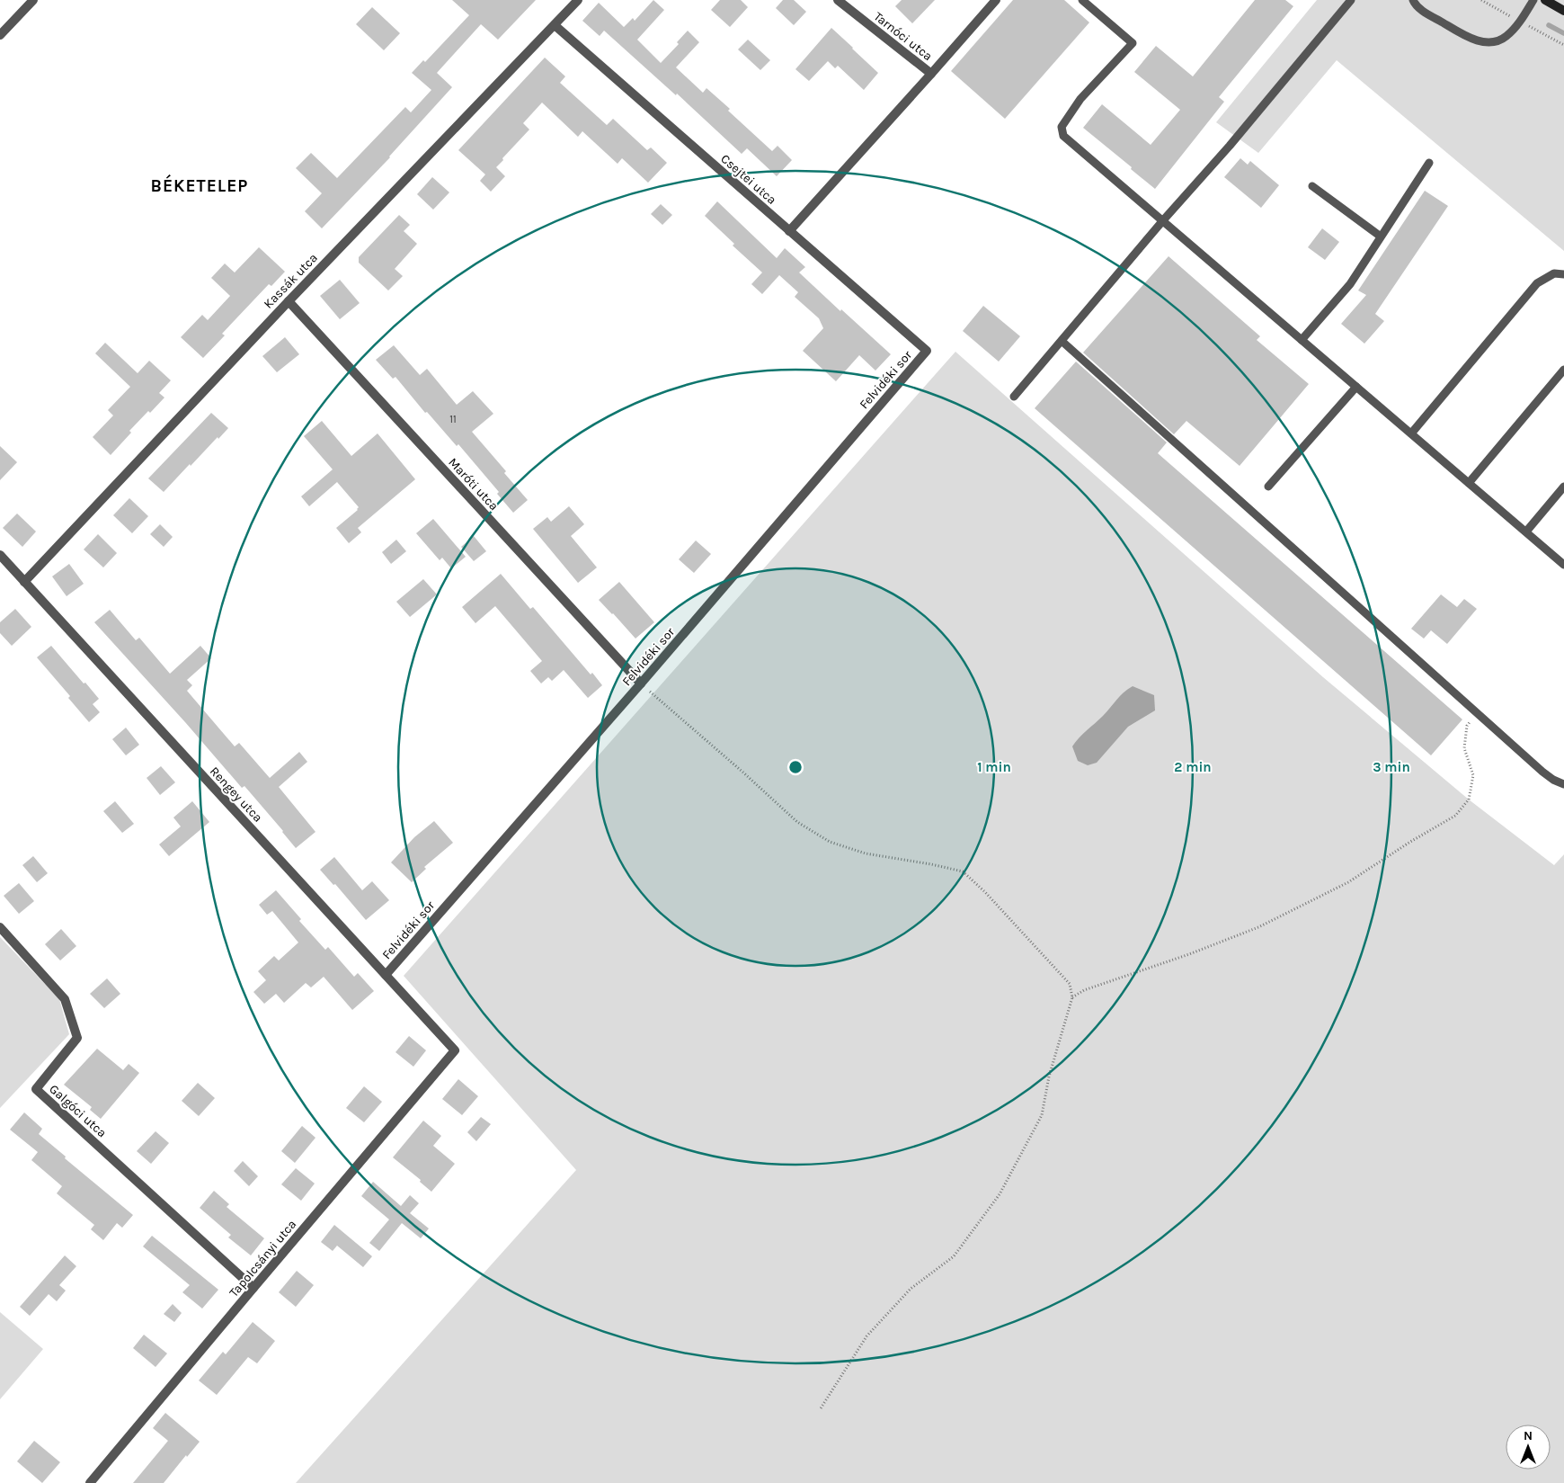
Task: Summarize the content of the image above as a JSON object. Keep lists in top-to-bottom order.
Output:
{
  "streets": {
    "street": [
      "Tarnóci utca",
      "Csejtei utca",
      "Kassák utca",
      "Felvidéki sor",
      "Maróti utca",
      "Rengey utca",
      "Galgóci utca",
      "Tapolcsányi utca"
    ]
  },
  "crossings": [
    ["Csejtei utca", "Kassák utca"],
    ["Csejtei utca", "Felvidéki sor"],
    ["Kassák utca", "Maróti utca"],
    ["Kassák utca", "Rengey utca"],
    ["Felvidéki sor", "Maróti utca"],
    ["Felvidéki sor", "Rengey utca"],
    ["Rengey utca", "Tapolcsányi utca"],
    ["Galgóci utca", "Tapolcsányi utca"]
  ],
  "districts": ["BÉKETELEP"],
  "house_numbers": ["11"],
  "north": "top",
  "rings": ["1 min", "2 min", "3 min"]
}
